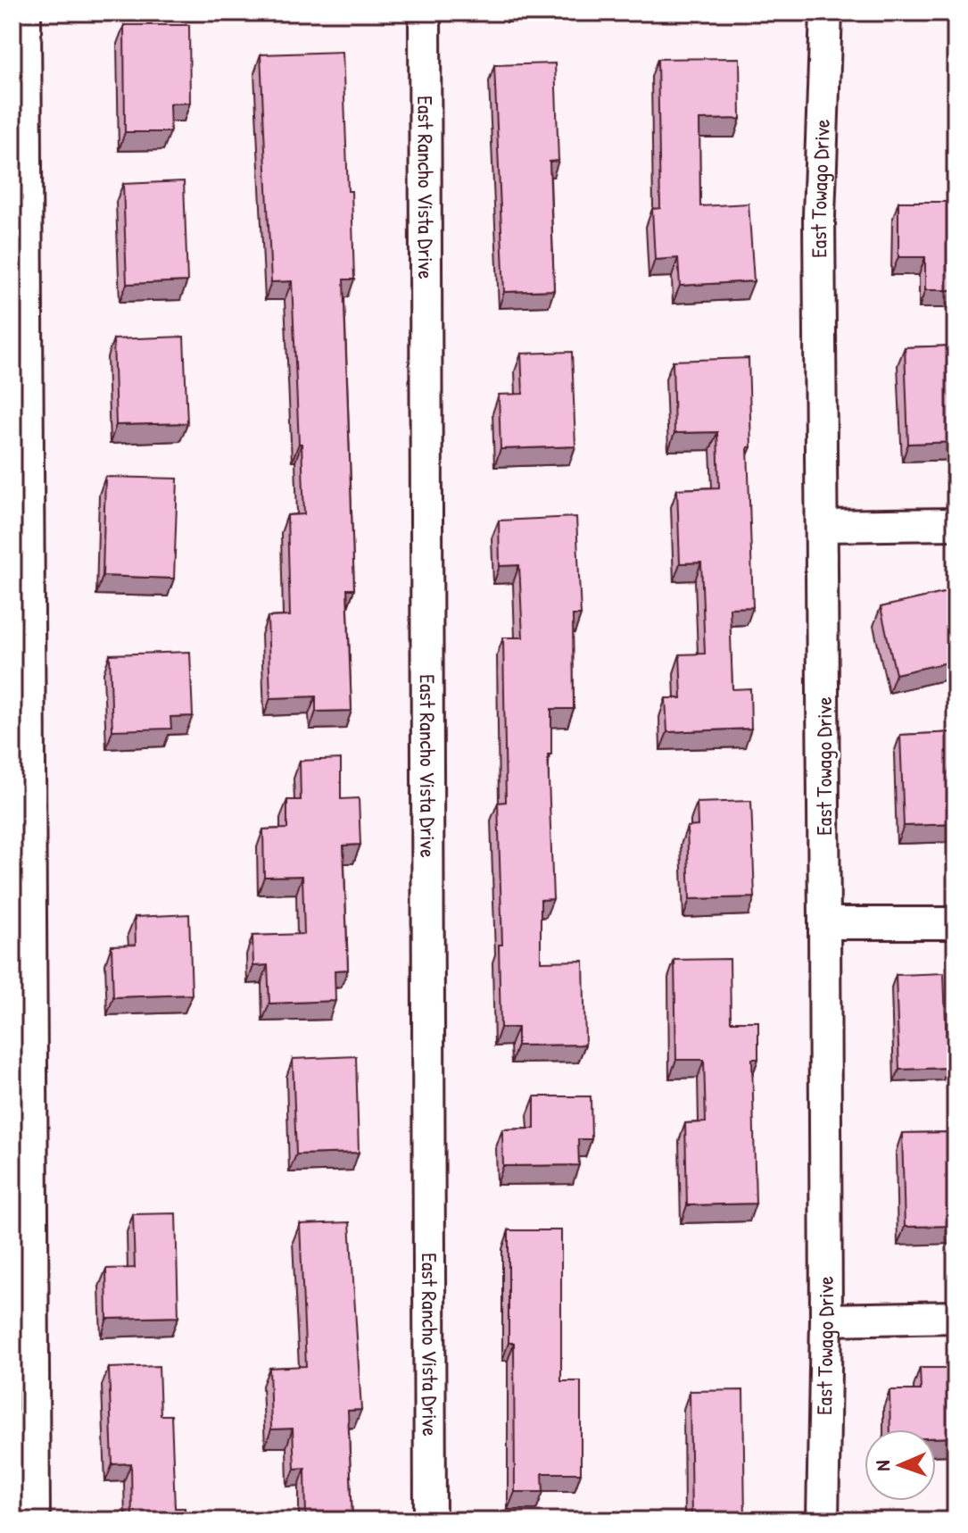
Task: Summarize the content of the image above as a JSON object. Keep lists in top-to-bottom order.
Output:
{
  "streets": {
    "street": ["East Towago Drive", "East Rancho Vista Drive"]
  },
  "north": "left"
}
